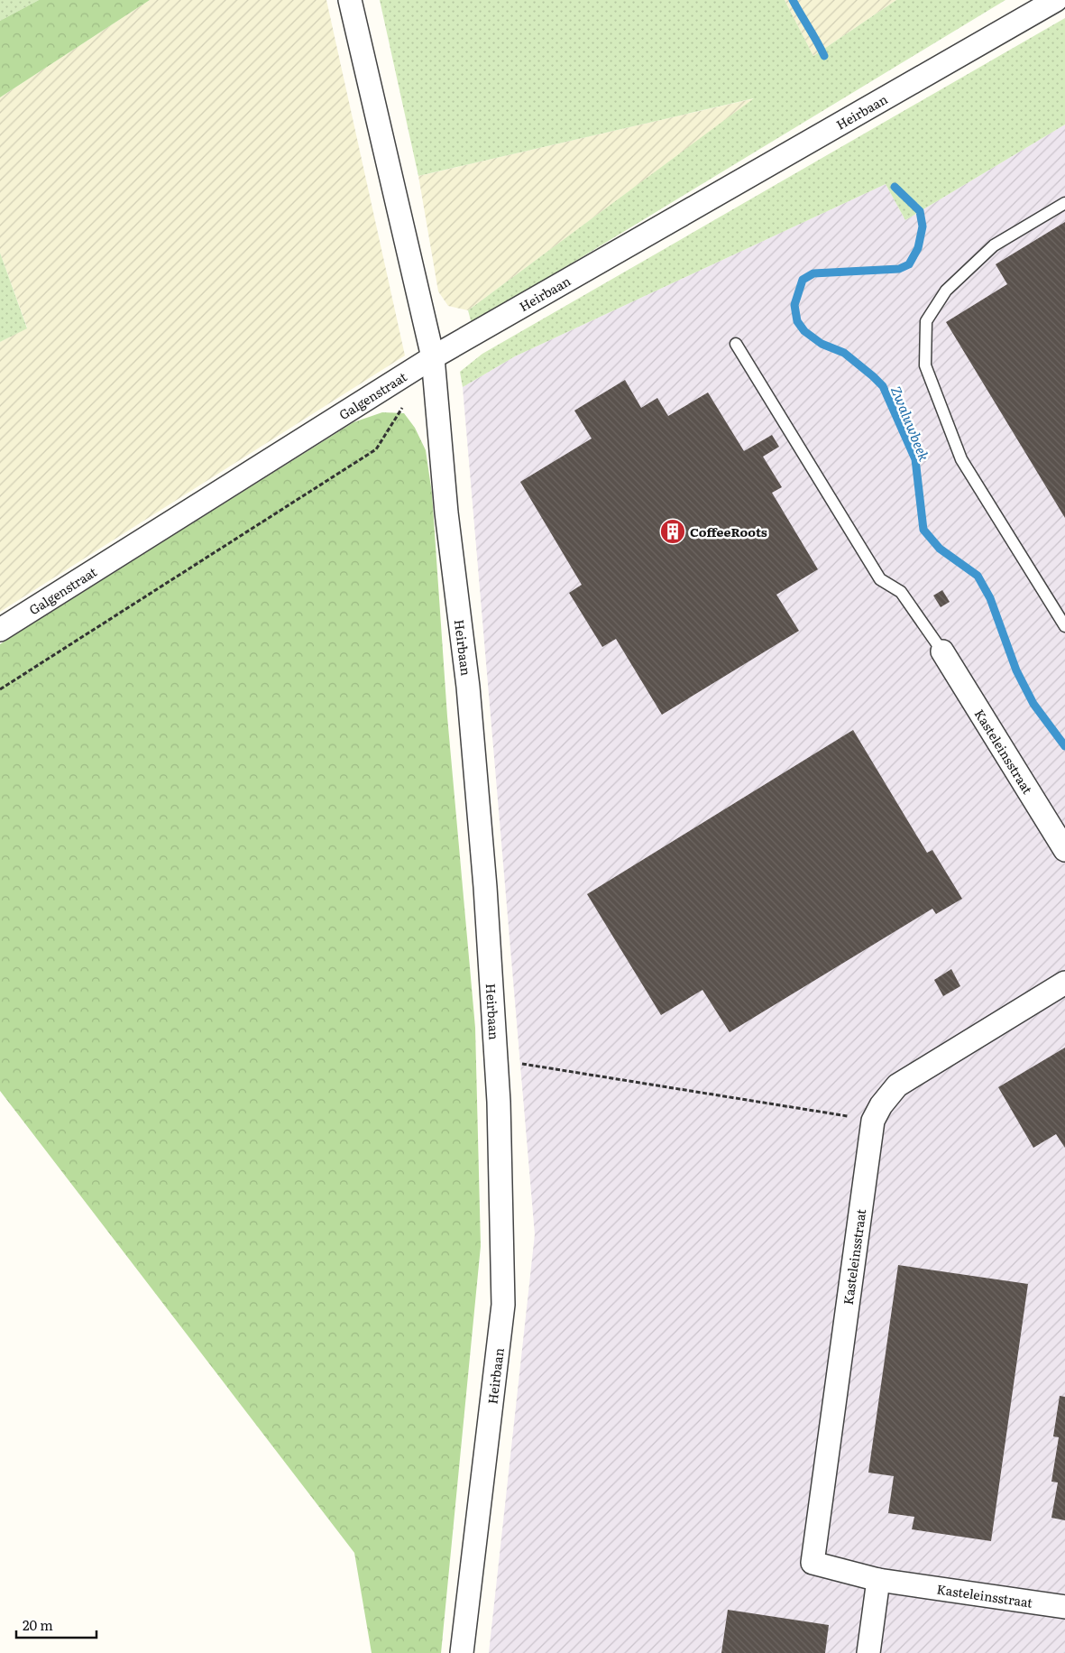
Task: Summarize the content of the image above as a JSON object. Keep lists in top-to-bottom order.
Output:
{
  "streets": {
    "street": ["Heirbaan", "Galgenstraat", "Kasteleinsstraat"]
  },
  "crossings": [
    ["Heirbaan", "Galgenstraat"]
  ],
  "water": ["Zwaluwbeek"],
  "places": {
    "building": ["CoffeeRoots"]
  },
  "scale_bar": "20 m"
}
